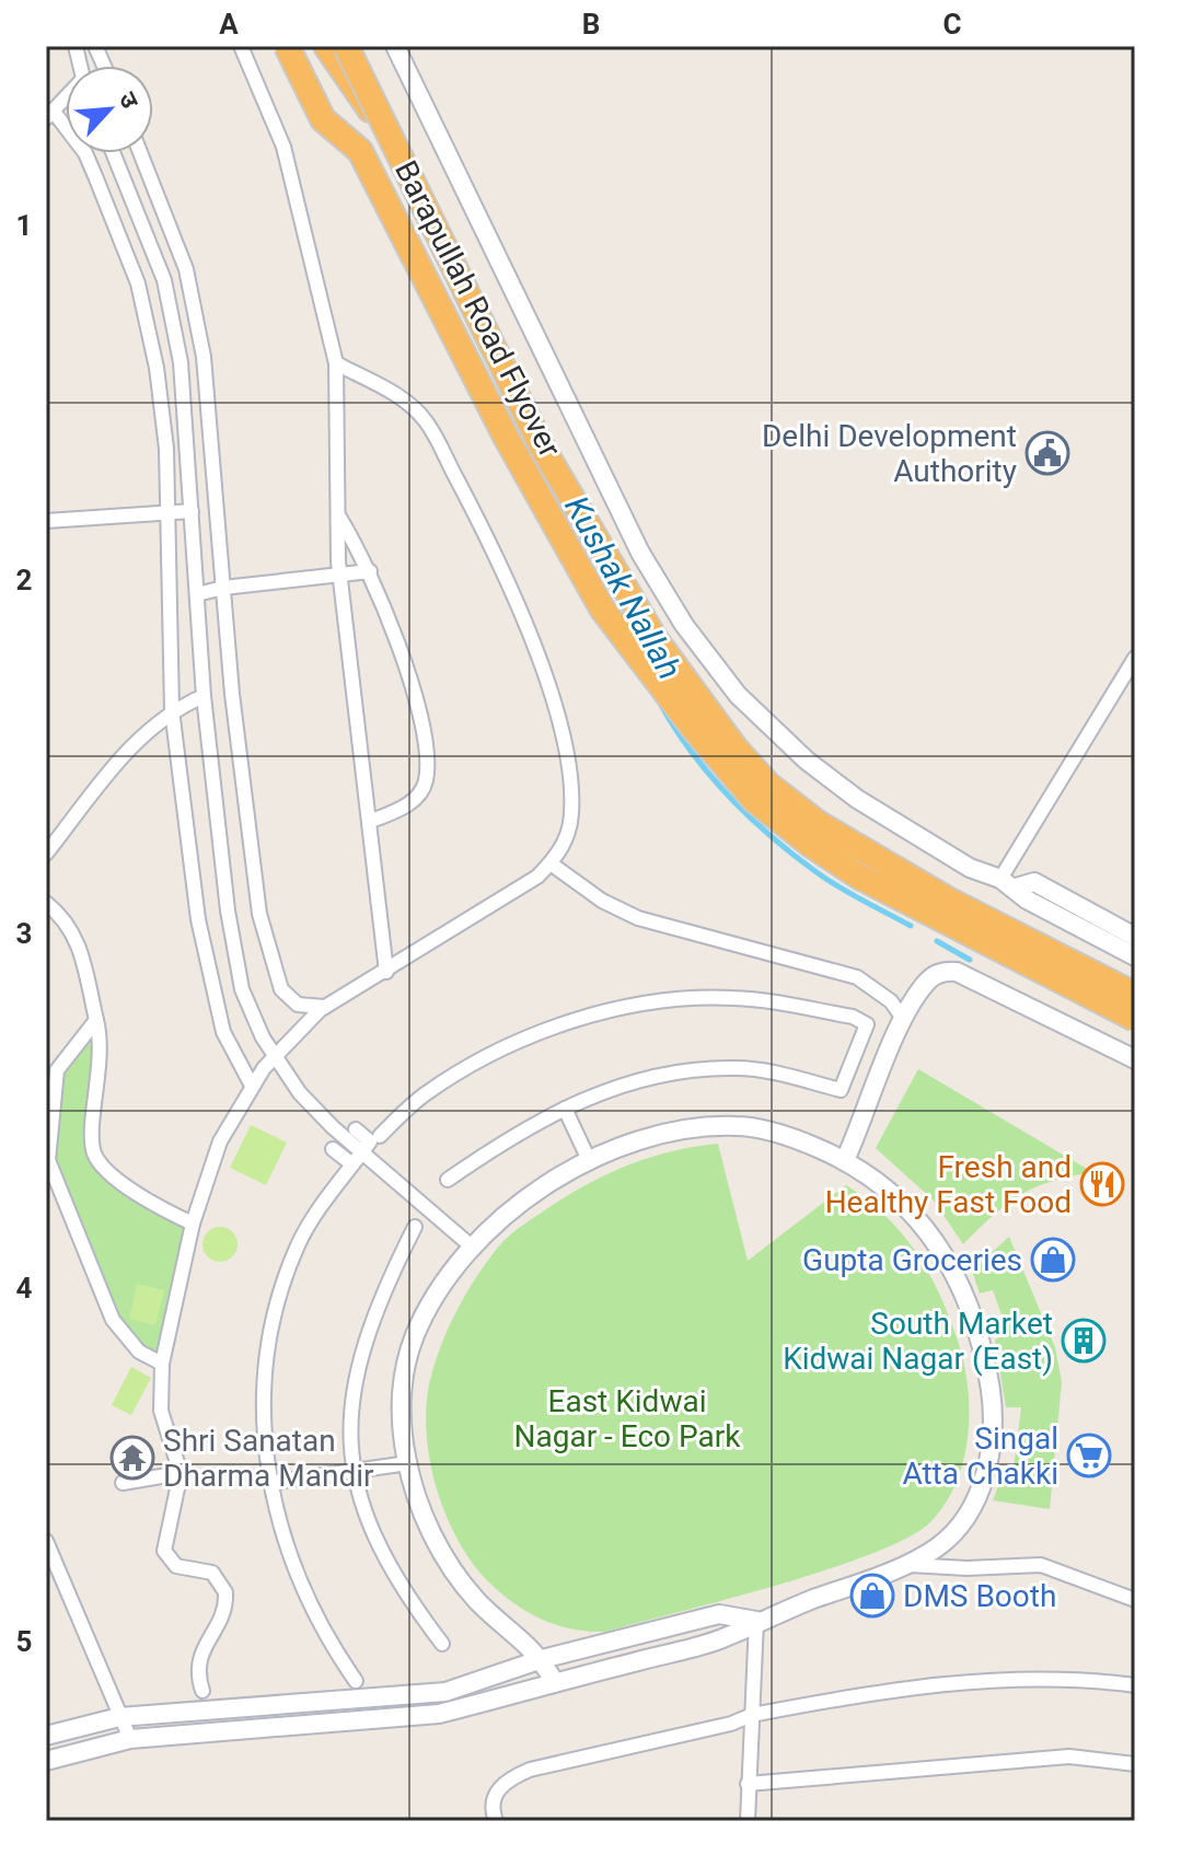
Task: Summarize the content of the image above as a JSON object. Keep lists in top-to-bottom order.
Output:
{
  "streets": {
    "highway": ["Barapullah Road Flyover"]
  },
  "water": ["Kushak Nallah"],
  "parks": ["East Kidwai Nagar - Eco Park"],
  "places": {
    "public building": ["Delhi Development Authority"],
    "restaurant": ["Fresh and Healthy Fast Food"],
    "shop": ["Gupta Groceries", "DMS Booth"],
    "building": ["South Market Kidwai Nagar (East)"],
    "supermarket": ["Singal Atta Chakki"],
    "temple": ["Shri Sanatan Dharma Mandir"]
  },
  "north": "top right",
  "grid": {
    "columns": ["A", "B", "C"],
    "rows": [
      "1",
      "2",
      "3",
      "4",
      "5"
    ]
  }
}
